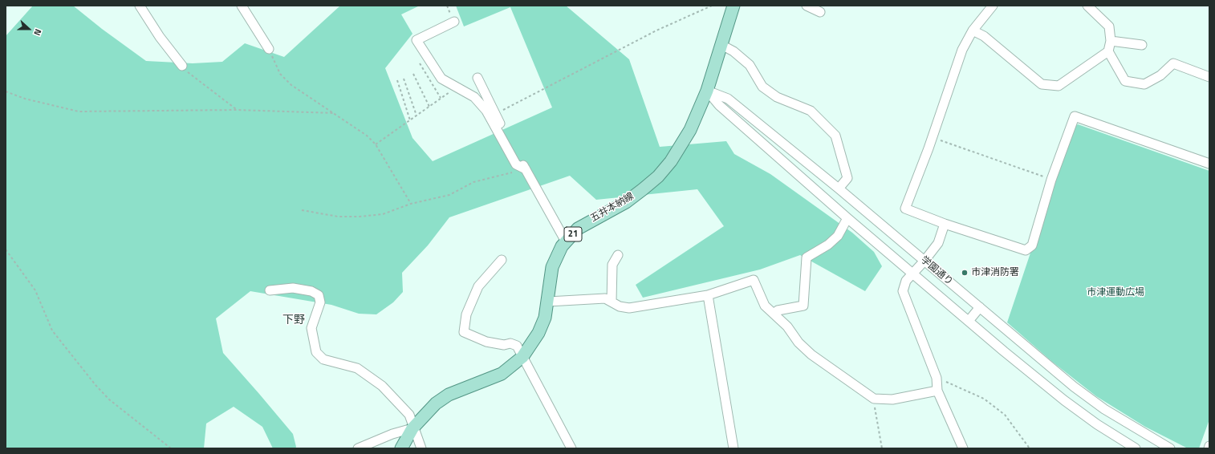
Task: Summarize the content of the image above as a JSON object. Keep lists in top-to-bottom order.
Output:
{
  "streets": {
    "main road": ["五井本納線", "21"],
    "street": ["学園通り"]
  },
  "crossings": [
    ["五井本納線", "学園通り"]
  ],
  "districts": ["下野"],
  "parks": ["市津運動広場"],
  "places": ["市津消防署"],
  "north": "right"
}
